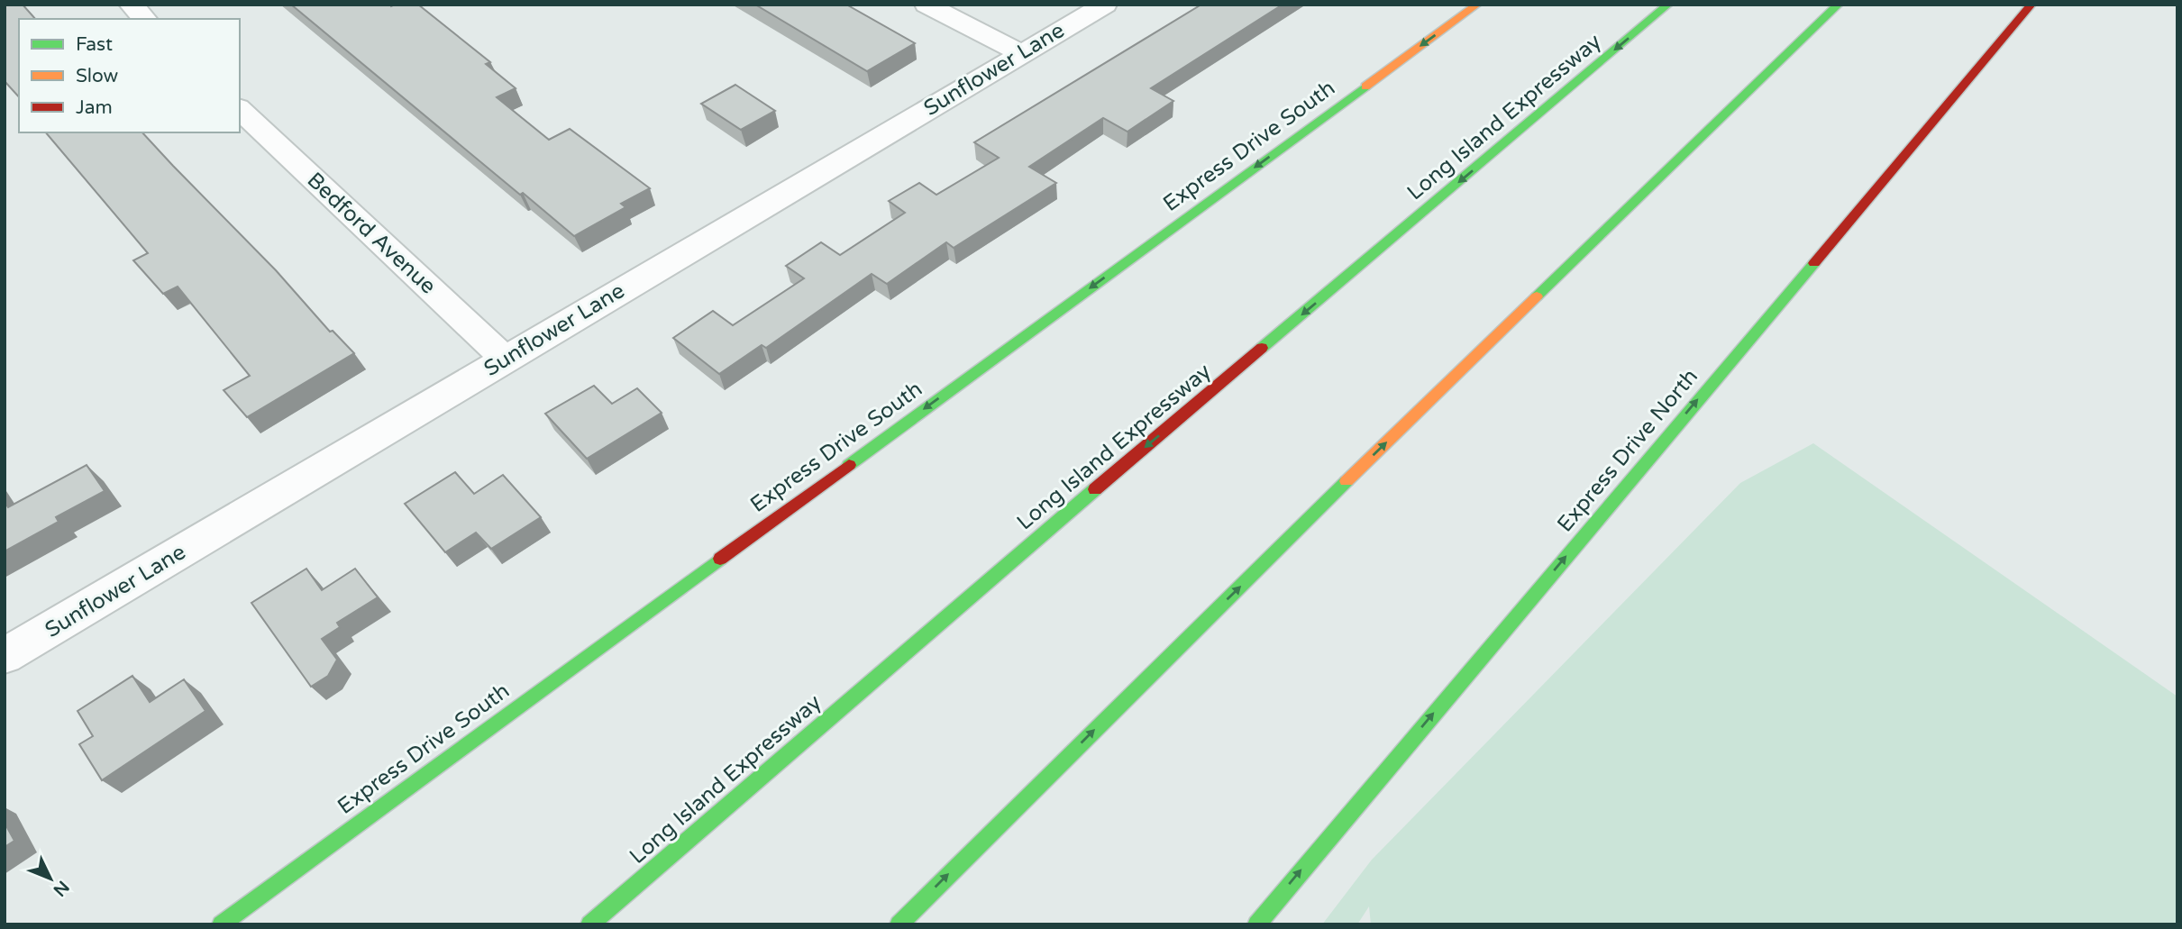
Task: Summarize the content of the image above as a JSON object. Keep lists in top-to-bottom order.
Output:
{
  "streets": {
    "main road": ["Long Island Expressway", "Express Drive South", "Express Drive North"],
    "street": ["Sunflower Lane", "Bedford Avenue"]
  },
  "crossings": [
    ["Sunflower Lane", "Bedford Avenue"]
  ],
  "one_way": ["Long Island Expressway", "Express Drive South", "Express Drive North"],
  "legend": ["Fast", "Slow", "Jam"],
  "north": "bottom right"
}
